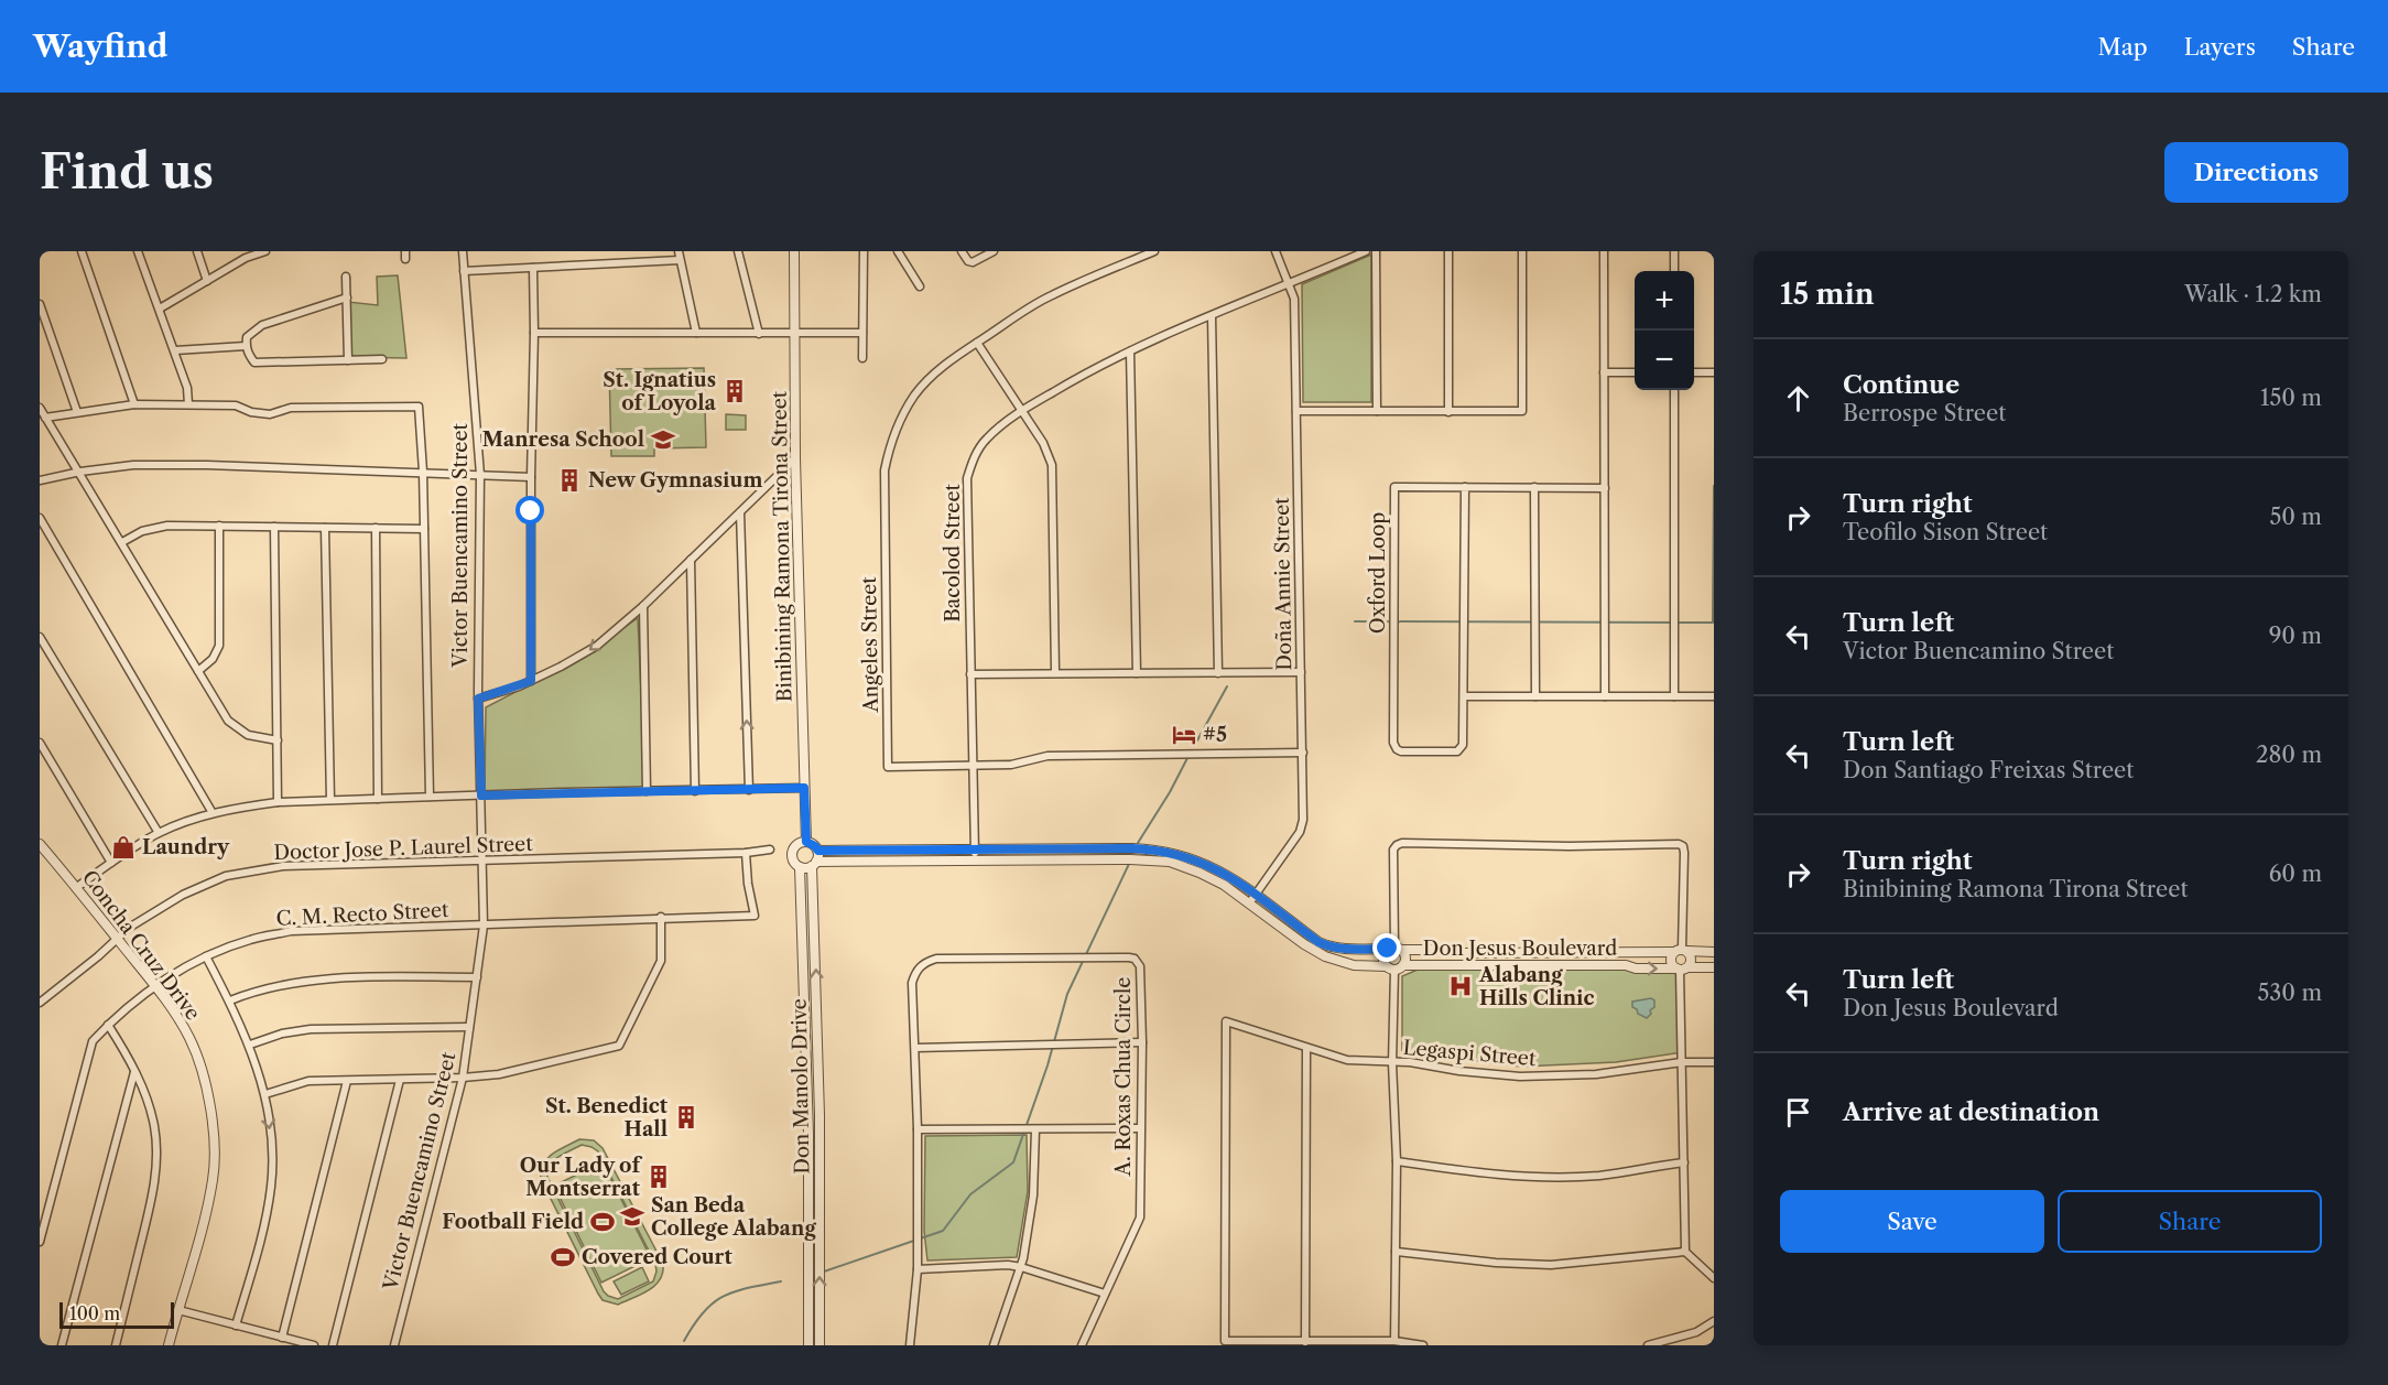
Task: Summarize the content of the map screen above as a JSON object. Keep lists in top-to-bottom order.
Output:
{
  "streets": {
    "street": [
      "Victor Buencamino Street",
      "Binibining Ramona Tirona Street",
      "Bacolod Street",
      "Oxford Loop",
      "Doña Annie Street",
      "Angeles Street",
      "Doctor Jose P. Laurel Street",
      "C. M. Recto Street",
      "Concha Cruz Drive",
      "Don Jesus Boulevard",
      "Legaspi Street",
      "A. Roxas Chua Circle",
      "Don Manolo Drive"
    ]
  },
  "crossings": [
    ["Victor Buencamino Street", "Doctor Jose P. Laurel Street"],
    ["Victor Buencamino Street", "C. M. Recto Street"],
    ["Binibining Ramona Tirona Street", "Don Jesus Boulevard"],
    ["Binibining Ramona Tirona Street", "Don Manolo Drive"],
    ["Bacolod Street", "Doña Annie Street"],
    ["Bacolod Street", "Angeles Street"],
    ["Bacolod Street", "Don Jesus Boulevard"],
    ["Doña Annie Street", "Angeles Street"],
    ["Doña Annie Street", "Don Jesus Boulevard"],
    ["Doctor Jose P. Laurel Street", "C. M. Recto Street"],
    ["Doctor Jose P. Laurel Street", "Concha Cruz Drive"],
    ["C. M. Recto Street", "Concha Cruz Drive"],
    ["Don Jesus Boulevard", "Don Manolo Drive"]
  ],
  "places": {
    "building": [
      "St. Ignatius of Loyola",
      "New Gymnasium",
      "St. Benedict Hall",
      "Our Lady of Montserrat"
    ],
    "school or university": ["Manresa School", "San Beda College Alabang"],
    "hotel": ["#5"],
    "shop": ["Laundry"],
    "hospital": ["Alabang Hills Clinic"],
    "sports": ["Football Field", "Covered Court"]
  },
  "scale_bar": "100 m",
  "page": {
    "header": "Wayfind",
    "nav": ["Map", "Layers", "Share"],
    "buttons": [
      "Directions",
      ["Save", "Share"]
    ],
    "title": "Find us",
    "heading": ["15 min", "Walk · 1.2 km"],
    "map_buttons": ["+", "−"],
    "list": [
      ["Continue", "Berrospe Street", "150 m"],
      ["Turn right", "Teofilo Sison Street", "50 m"],
      ["Turn left", "Victor Buencamino Street", "90 m"],
      ["Turn left", "Don Santiago Freixas Street", "280 m"],
      ["Turn right", "Binibining Ramona Tirona Street", "60 m"],
      ["Turn left", "Don Jesus Boulevard", "530 m"],
      "Arrive at destination"
    ],
    "scale": "100 m"
  }
}
